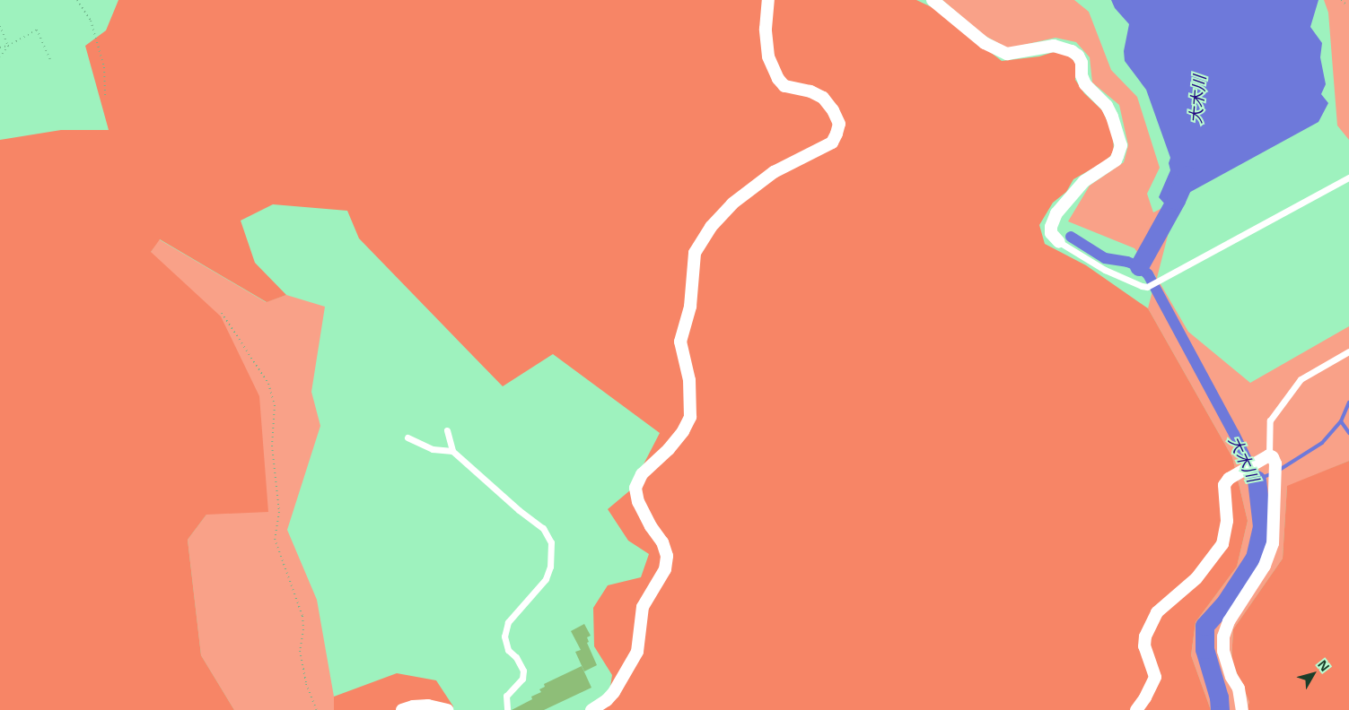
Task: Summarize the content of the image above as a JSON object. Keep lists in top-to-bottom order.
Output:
{
  "water": ["大木川"],
  "north": "top right"
}
